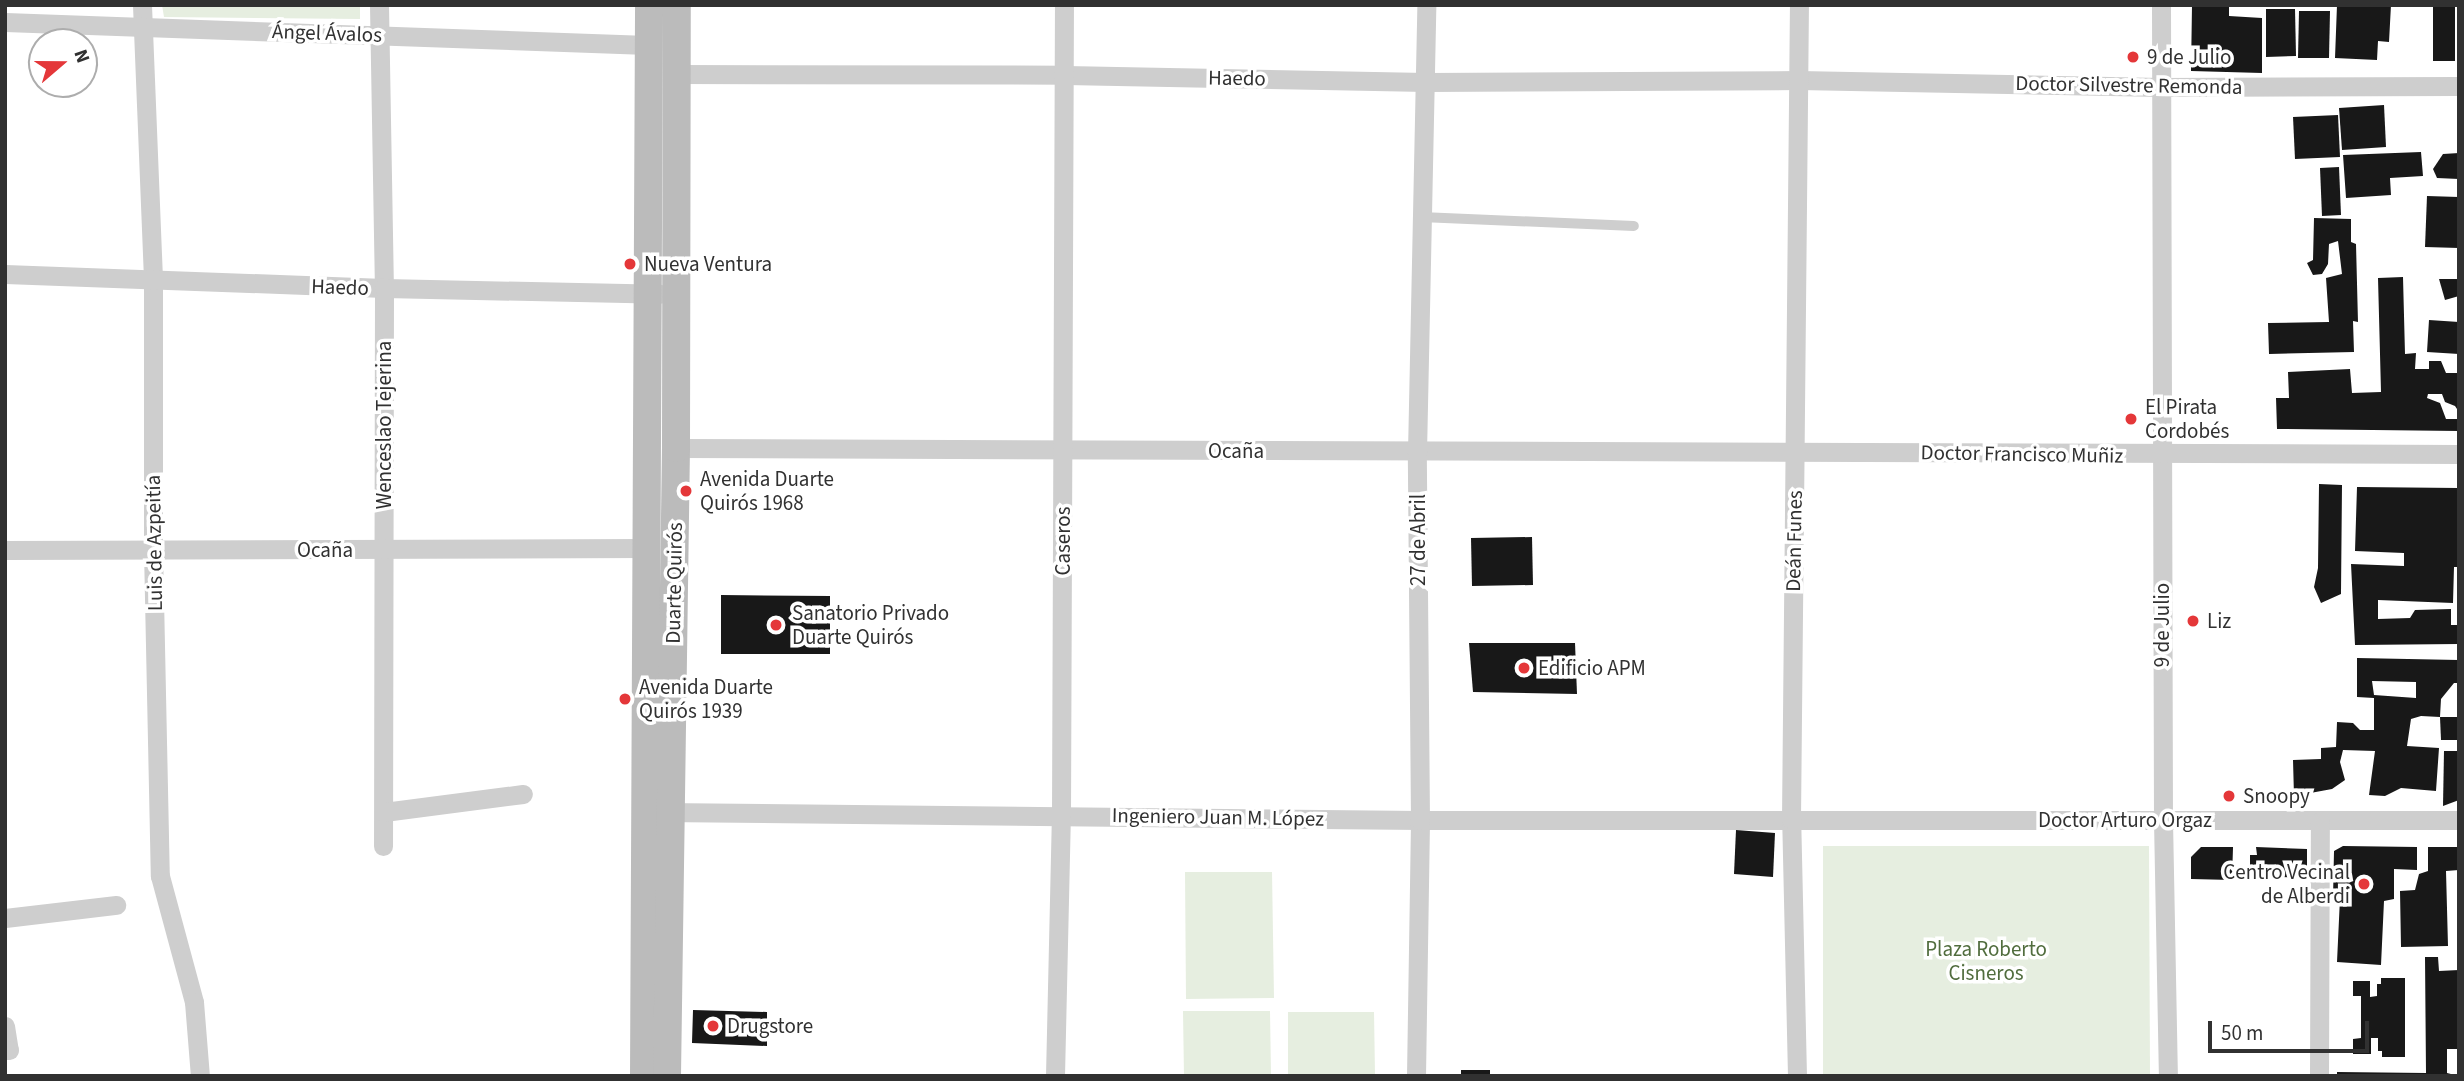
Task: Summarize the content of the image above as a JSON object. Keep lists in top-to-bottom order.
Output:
{
  "streets": {
    "main road": ["Duarte Quirós"],
    "street": [
      "Ángel Ávalos",
      "Haedo",
      "Doctor Silvestre Remonda",
      "Wenceslao Tejerina",
      "Ocaña",
      "Doctor Francisco Muñiz",
      "27 de Abril",
      "Caseros",
      "Deán Funes",
      "Luis de Azpeitía",
      "9 de Julio",
      "Ingeniero Juan M. López",
      "Doctor Arturo Orgaz"
    ]
  },
  "crossings": [
    ["Ángel Ávalos", "Wenceslao Tejerina"],
    ["Ángel Ávalos", "Luis de Azpeitía"],
    ["Ángel Ávalos", "Duarte Quirós"],
    ["Haedo", "Doctor Silvestre Remonda"],
    ["Haedo", "Wenceslao Tejerina"],
    ["Haedo", "27 de Abril"],
    ["Haedo", "Caseros"],
    ["Haedo", "Deán Funes"],
    ["Haedo", "Luis de Azpeitía"],
    ["Haedo", "Duarte Quirós"],
    ["Doctor Silvestre Remonda", "Deán Funes"],
    ["Doctor Silvestre Remonda", "9 de Julio"],
    ["Wenceslao Tejerina", "Ocaña"],
    ["Ocaña", "Doctor Francisco Muñiz"],
    ["Ocaña", "27 de Abril"],
    ["Ocaña", "Caseros"],
    ["Ocaña", "Deán Funes"],
    ["Ocaña", "Luis de Azpeitía"],
    ["Ocaña", "Duarte Quirós"],
    ["Doctor Francisco Muñiz", "Deán Funes"],
    ["Doctor Francisco Muñiz", "9 de Julio"],
    ["27 de Abril", "Ingeniero Juan M. López"],
    ["Caseros", "Ingeniero Juan M. López"],
    ["Deán Funes", "Ingeniero Juan M. López"],
    ["Deán Funes", "Doctor Arturo Orgaz"],
    ["Duarte Quirós", "Ingeniero Juan M. López"],
    ["9 de Julio", "Doctor Arturo Orgaz"],
    ["Ingeniero Juan M. López", "Doctor Arturo Orgaz"]
  ],
  "parks": ["Plaza Roberto Cisneros"],
  "places": [
    "9 de Julio",
    "Nueva Ventura",
    "El Pirata Cordobés",
    "Avenida Duarte Quirós 1968",
    "Liz",
    "Sanatorio Privado Duarte Quirós",
    "Edificio APM",
    "Avenida Duarte Quirós 1939",
    "Snoopy",
    "Centro Vecinal de Alberdi",
    "Drugstore"
  ],
  "scale_bar": "50 m",
  "north": "right"
}
